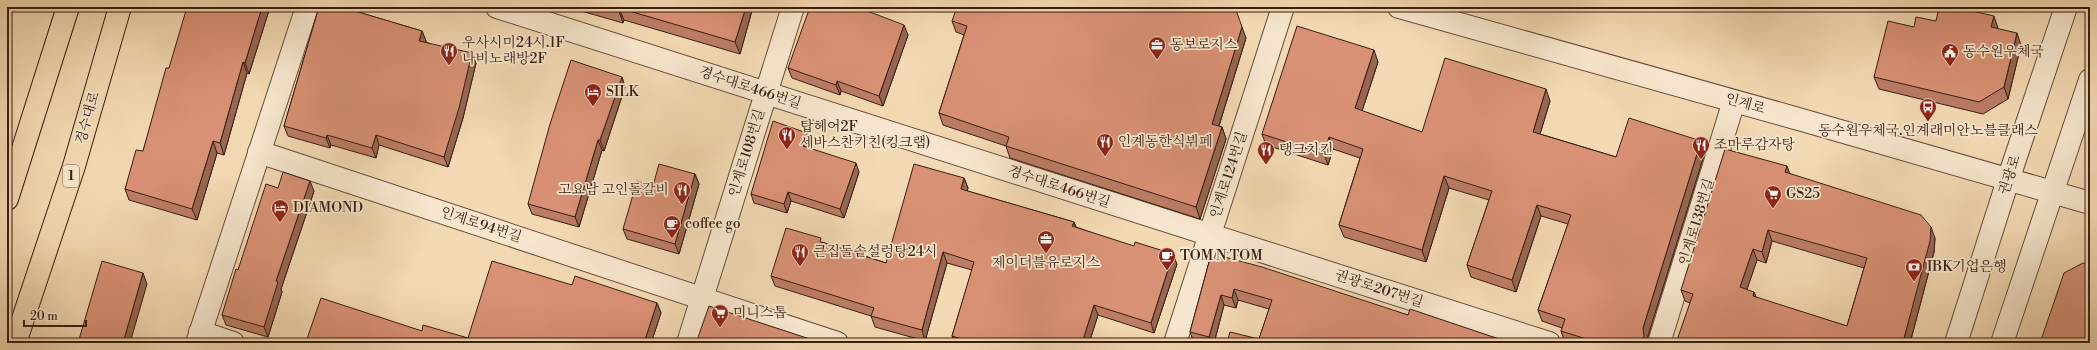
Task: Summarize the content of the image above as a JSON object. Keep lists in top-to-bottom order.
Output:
{
  "streets": {
    "main road": ["경수대로", "1"],
    "street": [
      "경수대로466번길",
      "인계로",
      "인계로108번길",
      "인계로124번길",
      "권광로",
      "인계로138번길",
      "인계로94번길",
      "권광로207번길"
    ]
  },
  "crossings": [
    ["경수대로466번길", "인계로108번길"],
    ["경수대로466번길", "인계로124번길"],
    ["경수대로466번길", "권광로207번길"],
    ["인계로", "권광로"],
    ["인계로", "인계로138번길"],
    ["인계로108번길", "인계로94번길"],
    ["인계로124번길", "권광로207번길"]
  ],
  "places": {
    "office": ["동보로지스", "제이더블유로지스"],
    "restaurant": [
      "우사시미24시.1F 나비노래방2F",
      "탑헤어2F 세바스찬키친(킹크랩)",
      "인계동한식뷔페",
      "조마루감자탕",
      "탱크치킨",
      "고요남 고인돌갈비",
      "큰집돌솥설렁탕24시"
    ],
    "public building": ["동수원우체국"],
    "hotel": ["SILK", "DIAMOND"],
    "bus stop": ["동수원우체국.인계래미안노블클래스"],
    "supermarket": ["GS25", "미니스톱"],
    "cafe": ["coffee go", "TOM N TOM"],
    "bank": ["IBK기업은행"]
  },
  "scale_bar": "20 m"
}
